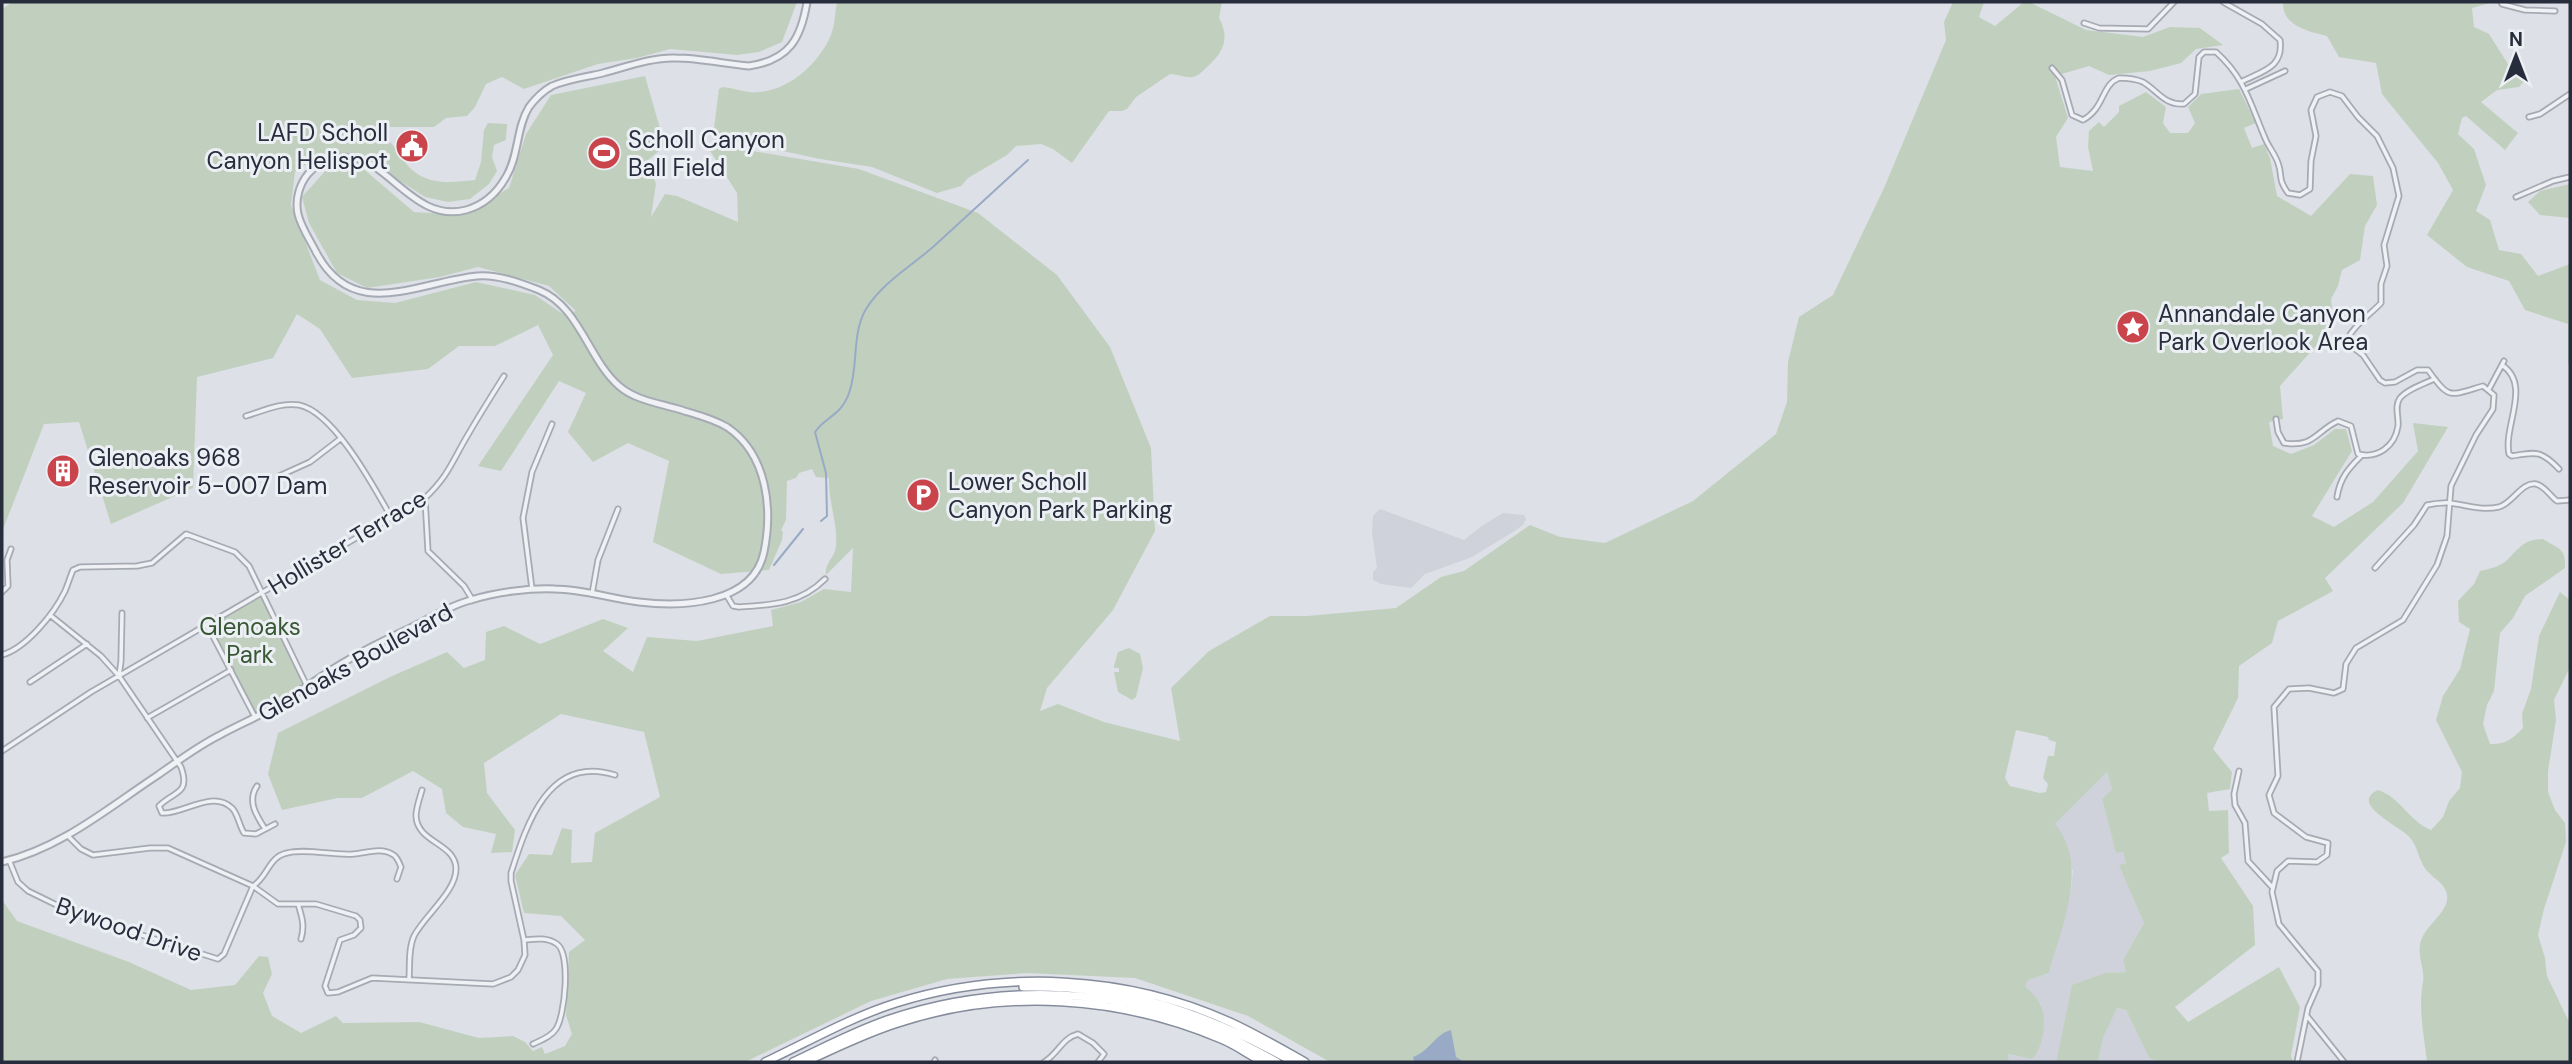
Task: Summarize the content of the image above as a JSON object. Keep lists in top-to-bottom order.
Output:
{
  "streets": {
    "street": ["Hollister Terrace", "Glenoaks Boulevard", "Bywood Drive"]
  },
  "crossings": [
    ["Glenoaks Boulevard", "Bywood Drive"]
  ],
  "parks": ["Glenoaks Park"],
  "places": {
    "public building": ["LAFD Scholl Canyon Helispot"],
    "sports": ["Scholl Canyon Ball Field"],
    "place": ["Annandale Canyon Park Overlook Area"],
    "building": ["Glenoaks 968 Reservoir 5-007 Dam"],
    "parking": ["Lower Scholl Canyon Park Parking"]
  },
  "north": "top"
}
